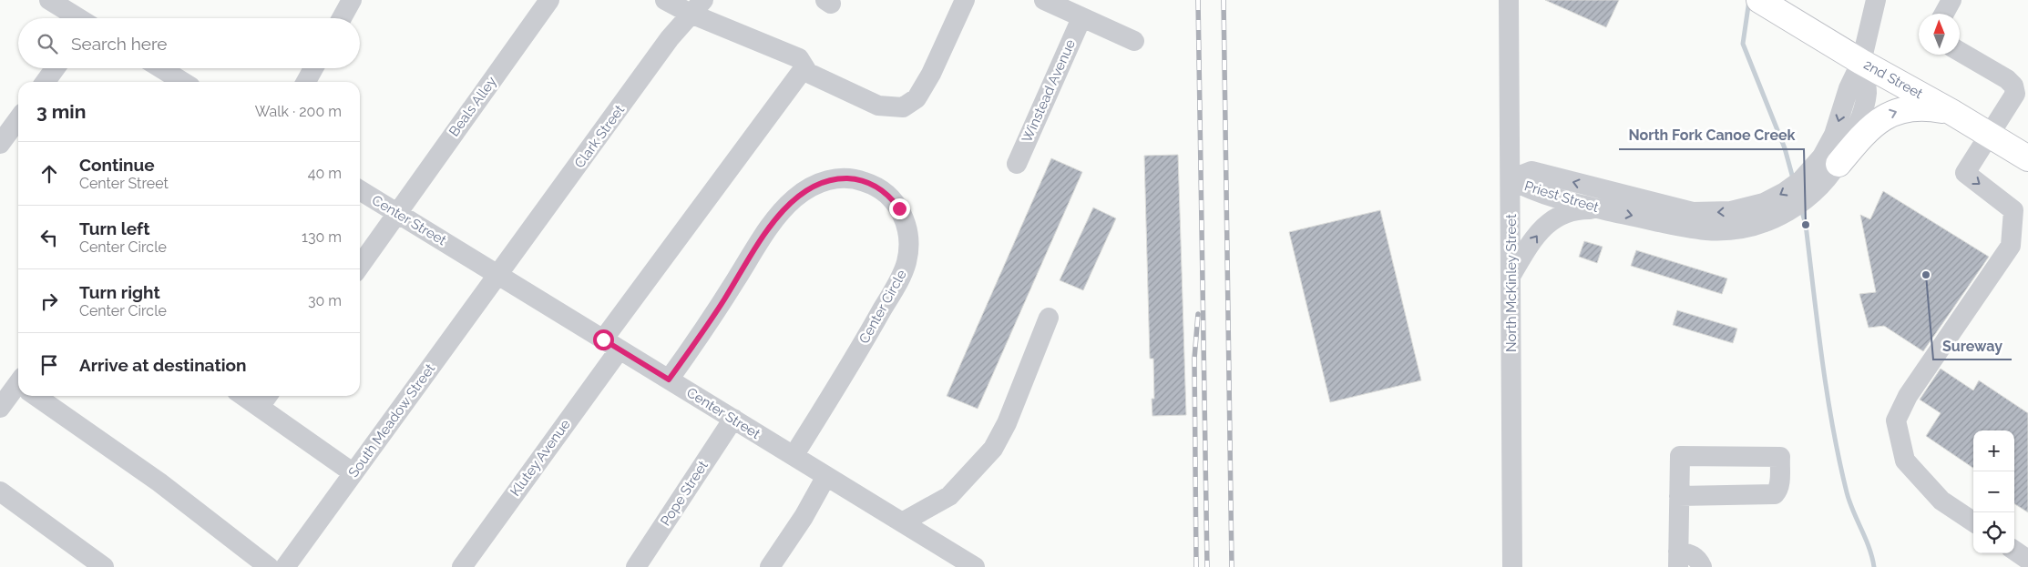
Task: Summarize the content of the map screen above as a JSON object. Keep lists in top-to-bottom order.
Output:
{
  "streets": {
    "main road": ["2nd Street"],
    "street": [
      "Winstead Avenue",
      "Beals Alley",
      "Clark Street",
      "Priest Street",
      "Center Street",
      "North McKinley Street",
      "Center Circle",
      "South Meadow Street",
      "Klutey Avenue",
      "Pope Street"
    ]
  },
  "crossings": [
    ["2nd Street", "Priest Street"],
    ["Beals Alley", "Center Street"],
    ["Clark Street", "Center Street"],
    ["Clark Street", "South Meadow Street"],
    ["Priest Street", "North McKinley Street"],
    ["Center Street", "Center Circle"],
    ["Center Street", "South Meadow Street"],
    ["Center Street", "Klutey Avenue"],
    ["Center Street", "Pope Street"]
  ],
  "places": ["North Fork Canoe Creek", "Sureway"],
  "north": "top",
  "page": {
    "search": "Search here",
    "heading": ["3 min", "Walk · 200 m"],
    "list": [
      ["Continue", "Center Street", "40 m"],
      ["Turn left", "Center Circle", "130 m"],
      ["Turn right", "Center Circle", "30 m"],
      "Arrive at destination"
    ],
    "map_buttons": ["+", "−"]
  }
}
